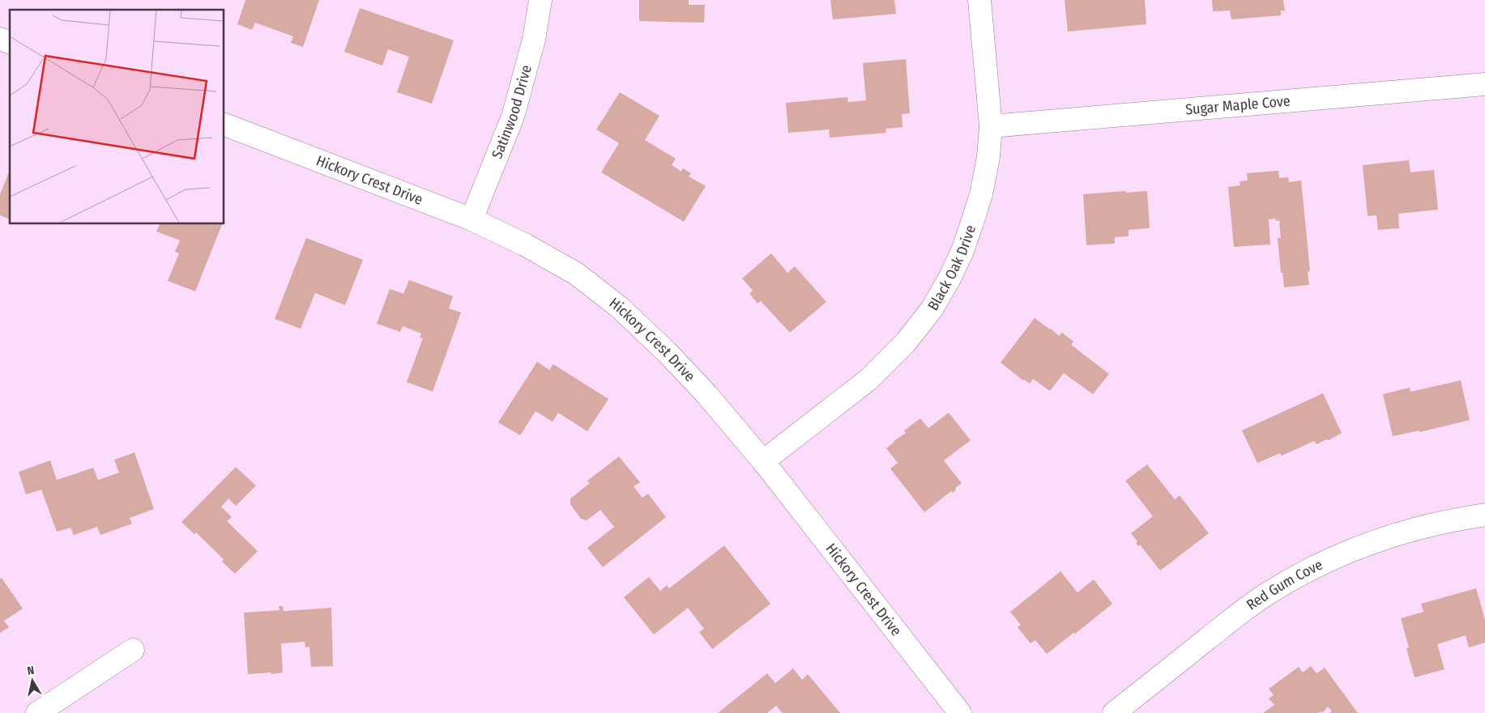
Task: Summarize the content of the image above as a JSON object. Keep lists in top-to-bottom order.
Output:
{
  "streets": {
    "street": [
      "Sugar Maple Cove",
      "Satinwood Drive",
      "Hickory Crest Drive",
      "Black Oak Drive",
      "Red Gum Cove"
    ]
  },
  "crossings": [
    ["Sugar Maple Cove", "Black Oak Drive"],
    ["Satinwood Drive", "Hickory Crest Drive"],
    ["Hickory Crest Drive", "Black Oak Drive"]
  ],
  "north": "top"
}
